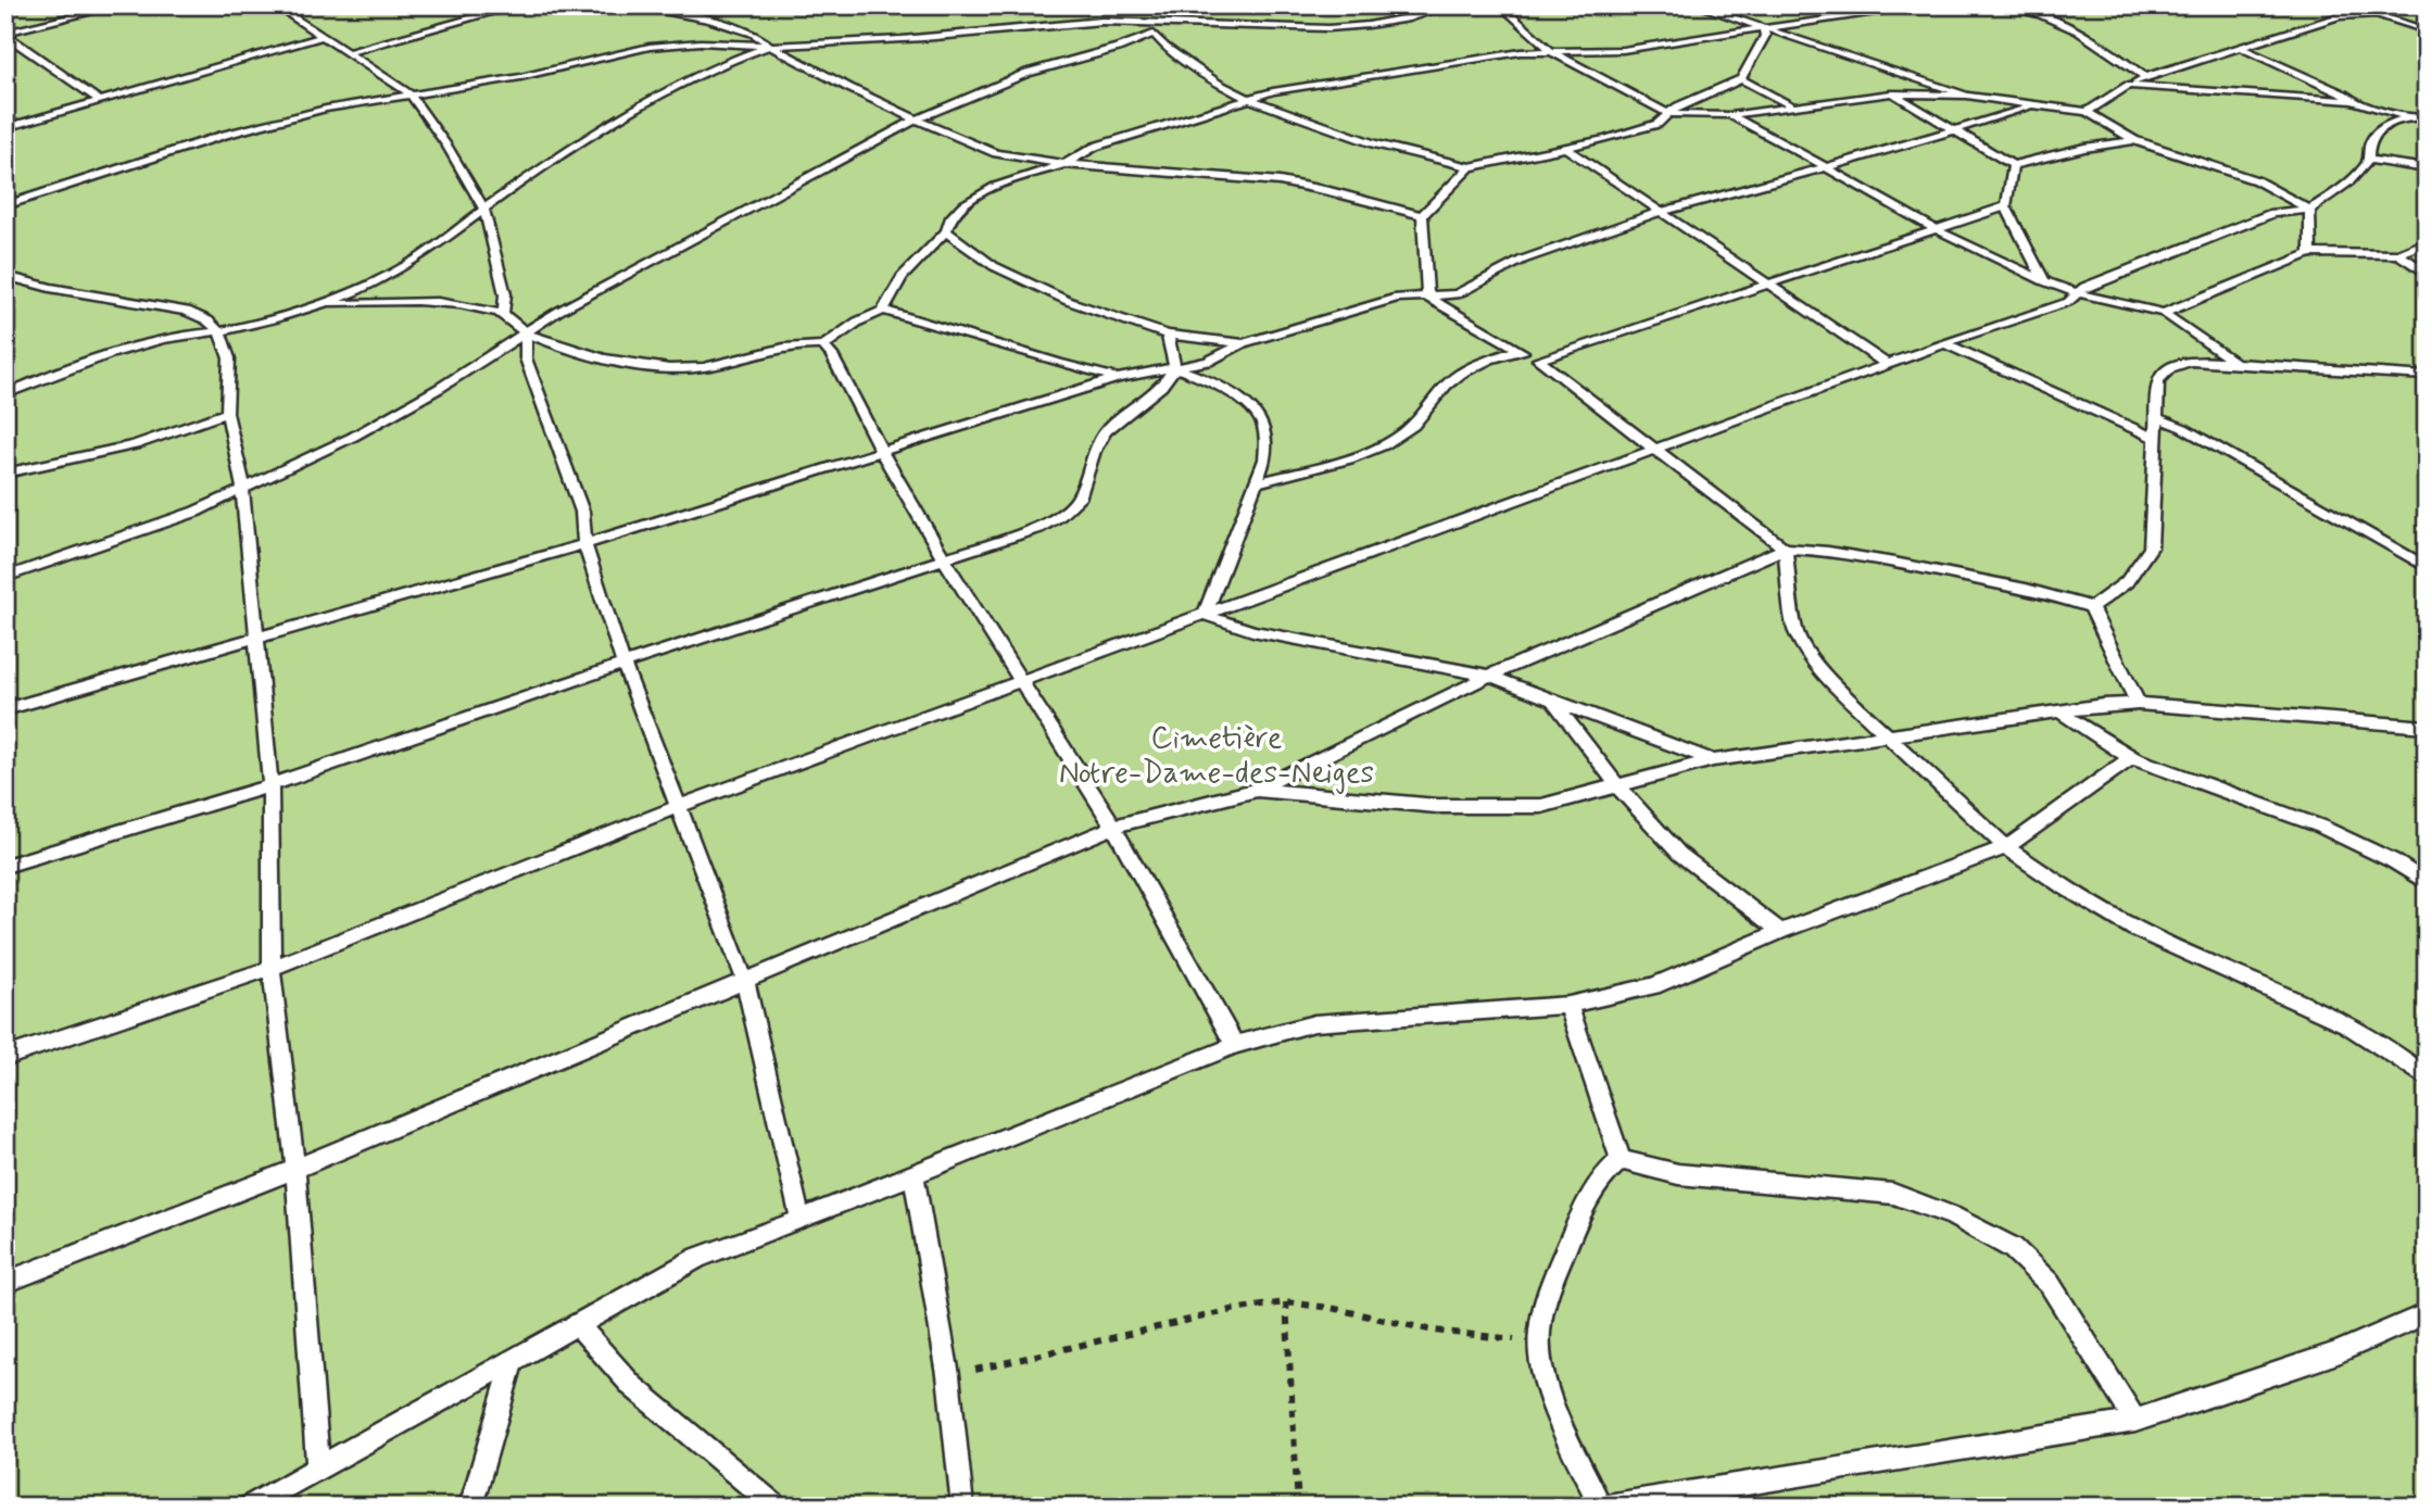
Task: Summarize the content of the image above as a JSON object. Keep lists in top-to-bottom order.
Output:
{
  "parks": ["Cimetière Notre-Dame-des-Neiges"]
}
